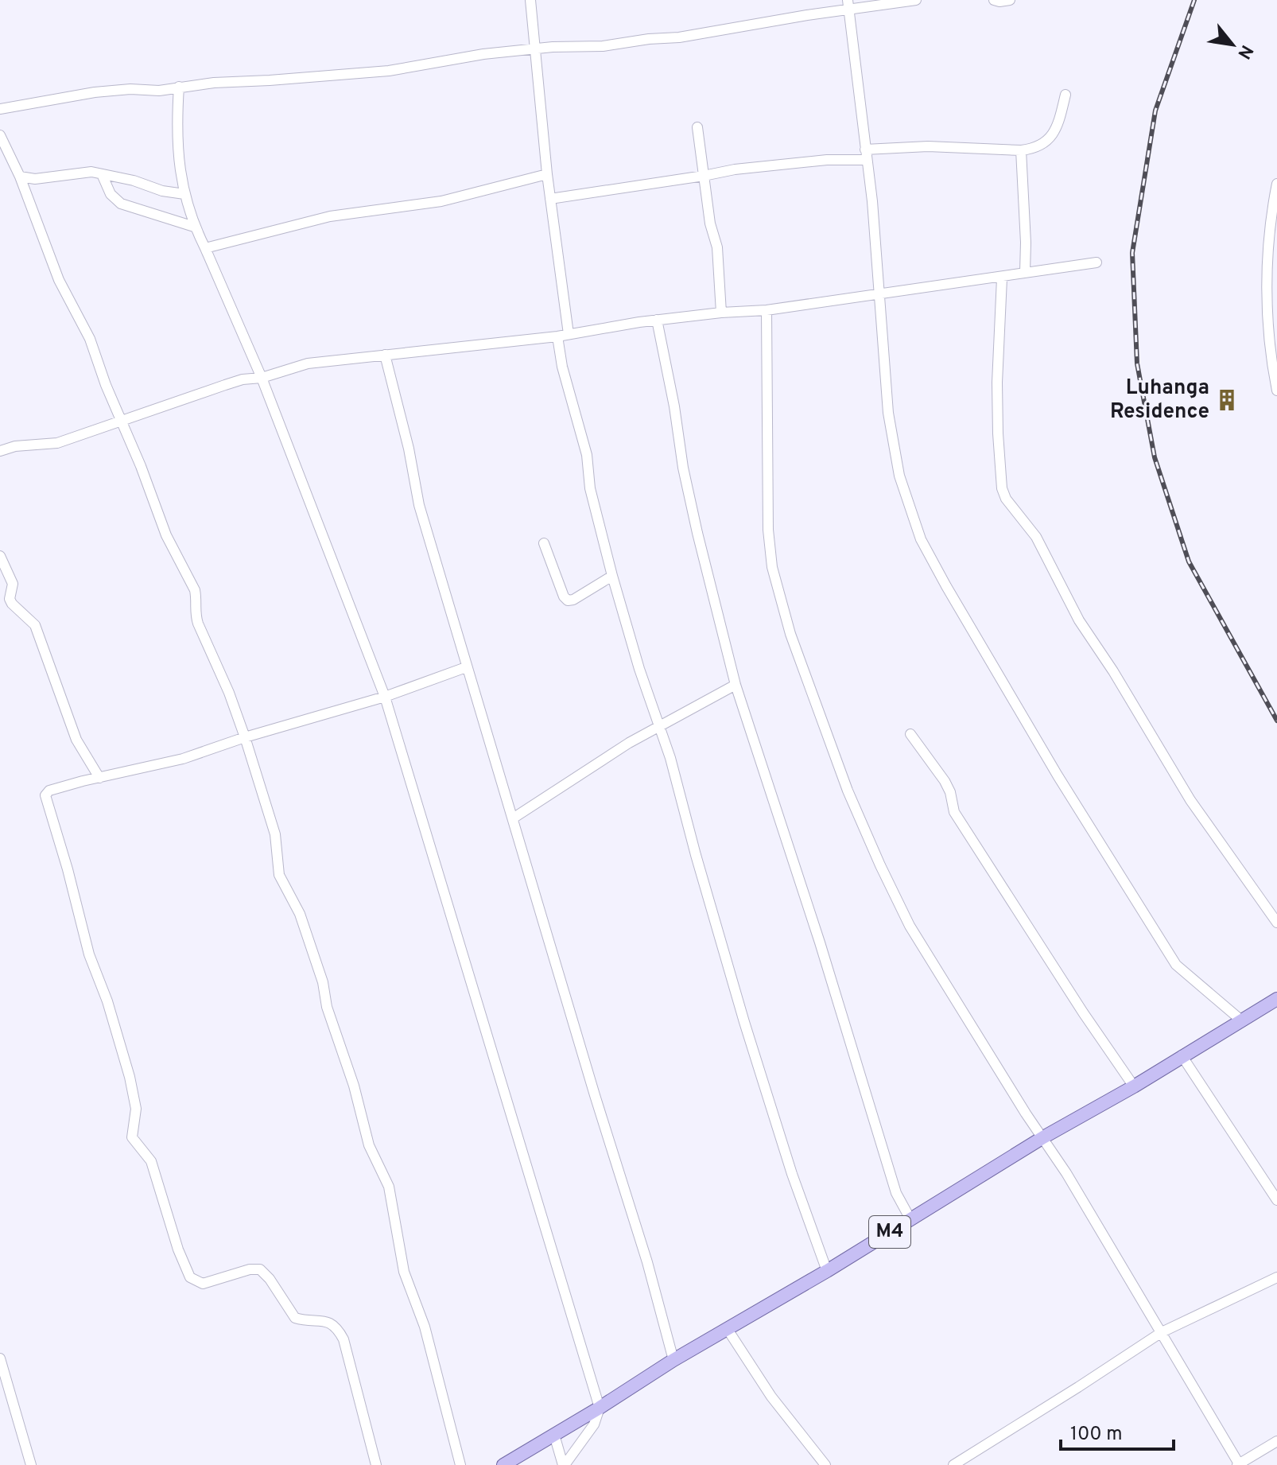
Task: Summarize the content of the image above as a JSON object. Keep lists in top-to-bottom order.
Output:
{
  "streets": {
    "main road": ["M4"]
  },
  "places": {
    "building": ["Luhanga Residence"]
  },
  "scale_bar": "100 m",
  "north": "bottom right"
}
